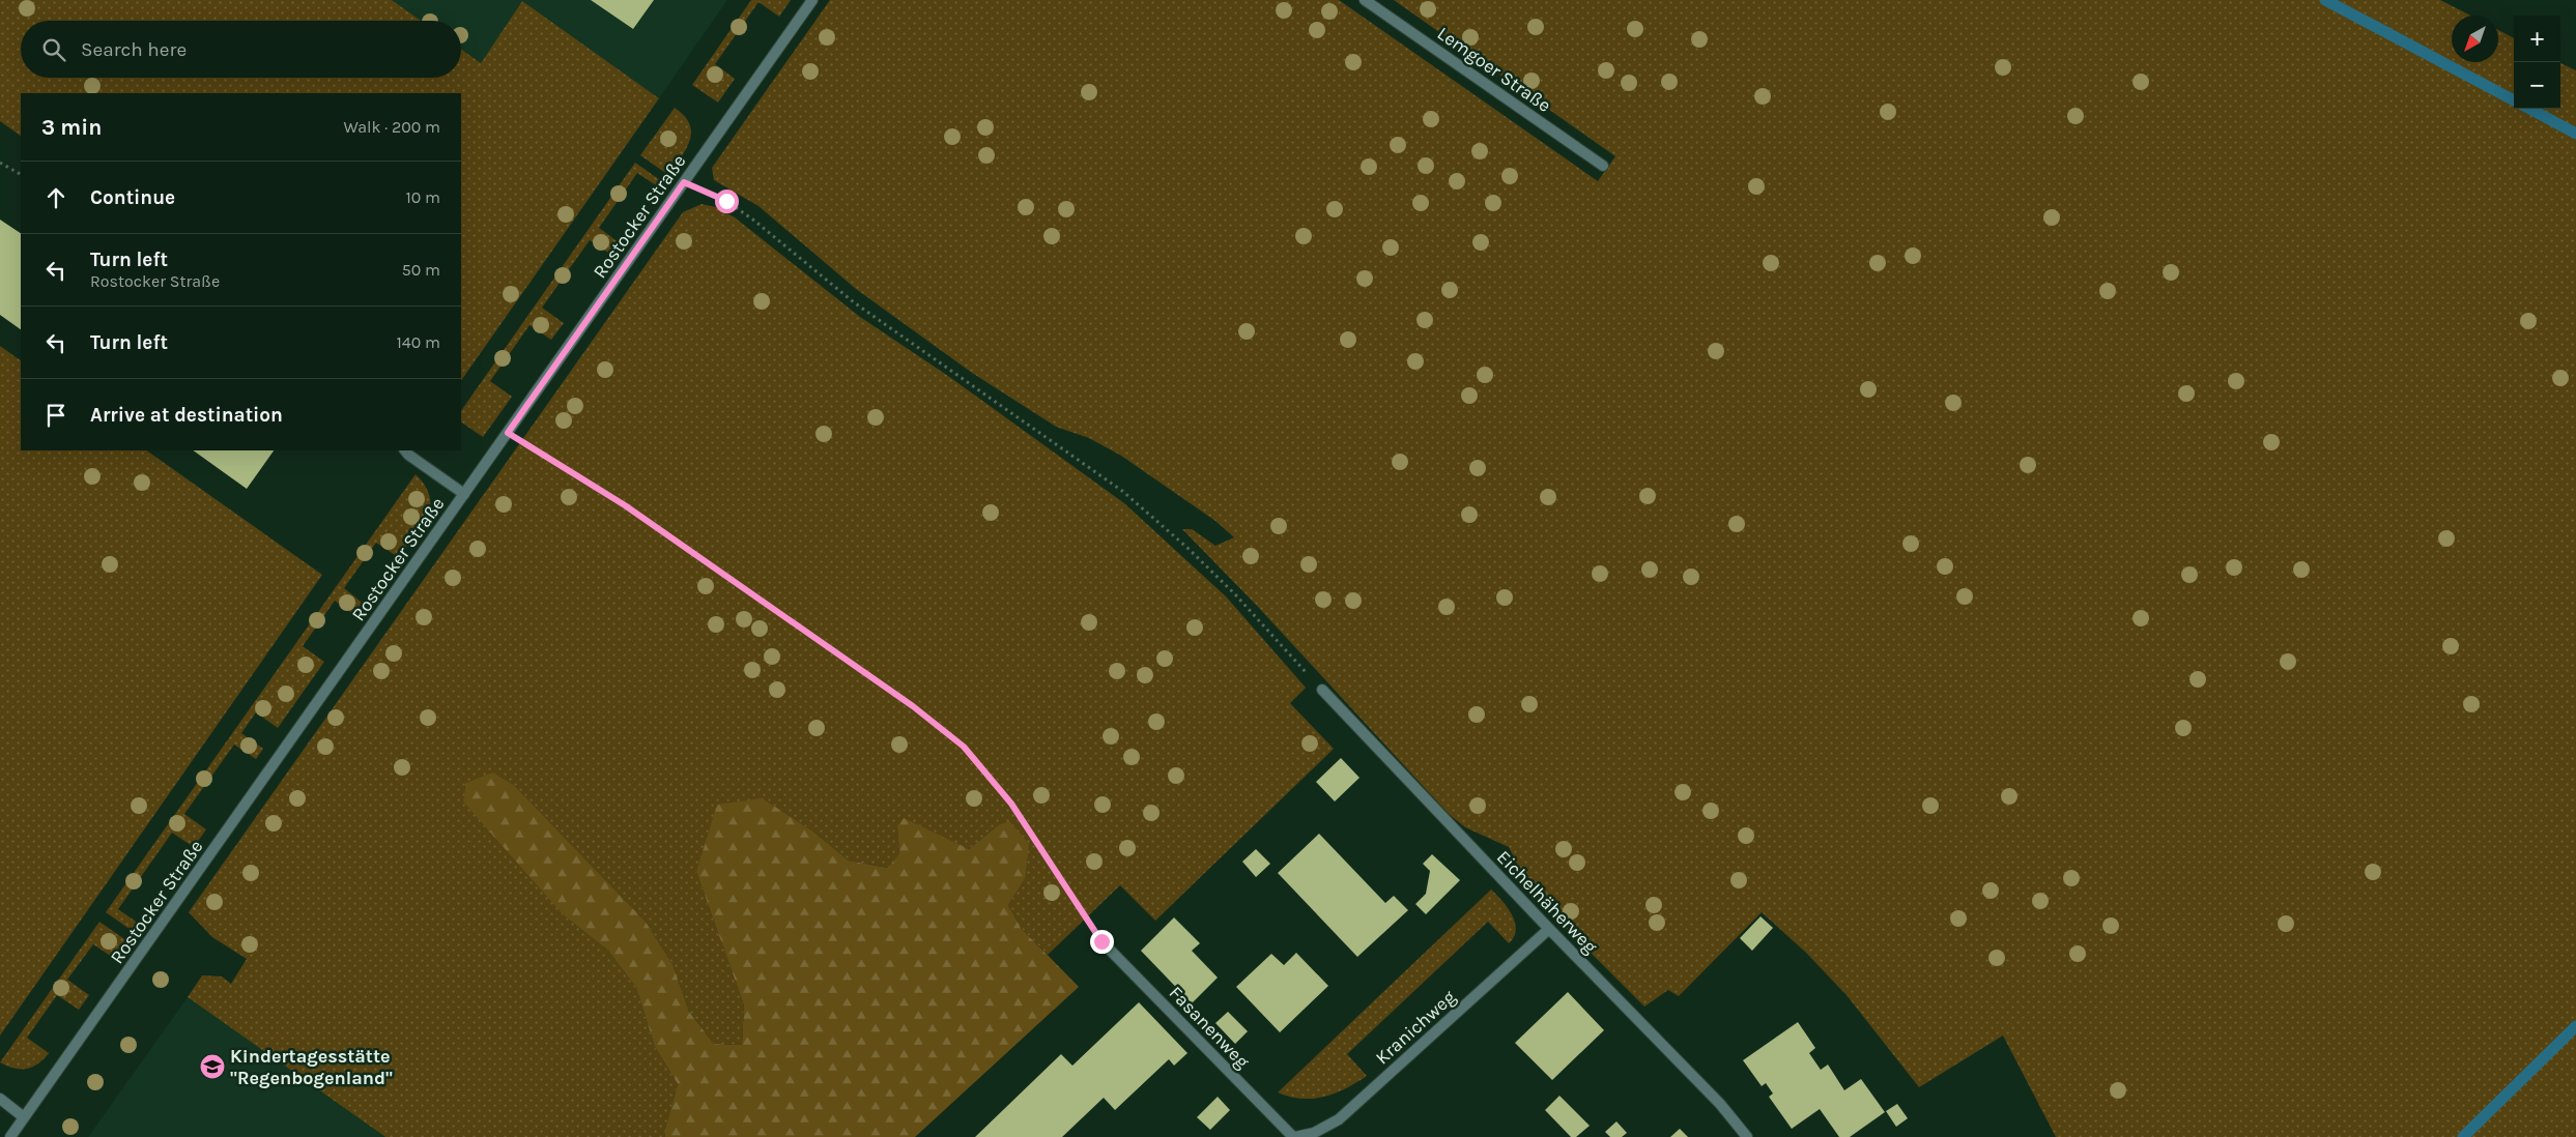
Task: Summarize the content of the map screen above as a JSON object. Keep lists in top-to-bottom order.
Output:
{
  "streets": {
    "street": [
      "Lemgoer Straße",
      "Rostocker Straße",
      "Eichelhäherweg",
      "Fasanenweg",
      "Kranichweg"
    ]
  },
  "crossings": [
    ["Eichelhäherweg", "Kranichweg"],
    ["Fasanenweg", "Kranichweg"]
  ],
  "places": {
    "school or university": ["Kindertagesstätte \"Regenbogenland\""]
  },
  "north": "bottom left",
  "page": {
    "map_buttons": ["+", "−"],
    "search": "Search here",
    "heading": ["3 min", "Walk · 200 m"],
    "list": [
      ["Continue", "10 m"],
      ["Turn left", "Rostocker Straße", "50 m"],
      ["Turn left", "140 m"],
      "Arrive at destination"
    ]
  }
}
